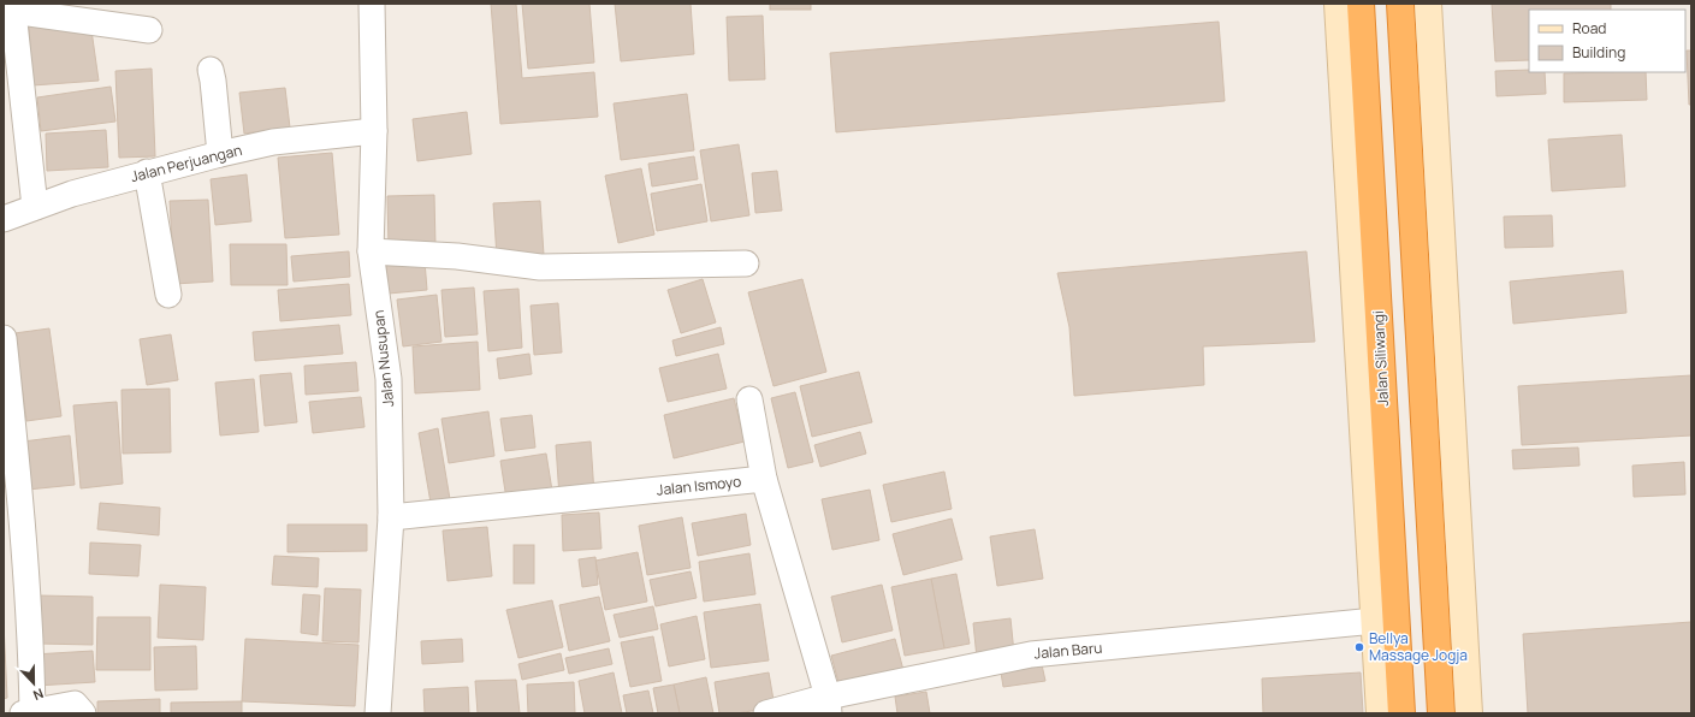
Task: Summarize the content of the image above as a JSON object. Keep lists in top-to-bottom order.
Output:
{
  "streets": {
    "highway": ["Jalan Siliwangi"],
    "street": [
      "Jalan Perjuangan",
      "Jalan Nusupan",
      "Jalan Ismoyo",
      "Jalan Baru"
    ]
  },
  "crossings": [
    ["Jalan Perjuangan", "Jalan Nusupan"],
    ["Jalan Nusupan", "Jalan Ismoyo"]
  ],
  "places": ["Bellya Massage Jogja"],
  "legend": ["Road", "Building"],
  "north": "bottom"
}
